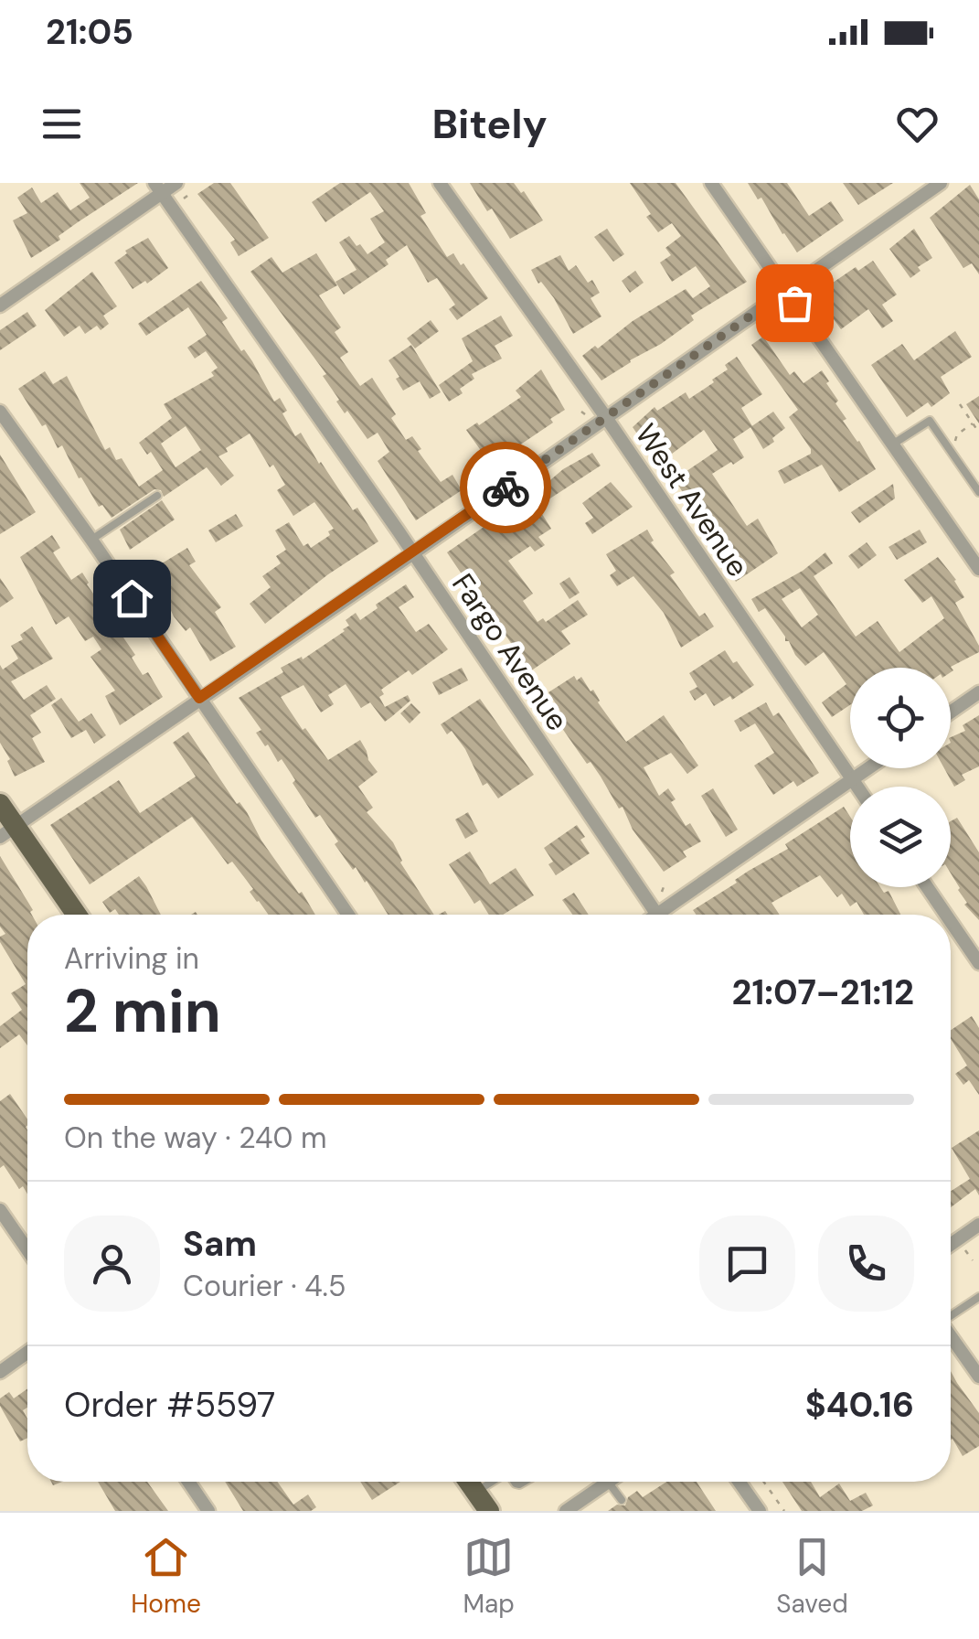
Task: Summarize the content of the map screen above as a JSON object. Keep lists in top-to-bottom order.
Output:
{
  "streets": {
    "street": ["West Avenue", "Fargo Avenue"]
  },
  "page": {
    "status": "21:05",
    "header": "Bitely",
    "heading": ["2 min", "Arriving in", "21:07–21:12"],
    "panel": [
      "Sam",
      "Courier · 4.5",
      "Order #5597",
      "$40.16"
    ],
    "bar": "On the way · 240 m",
    "tabs": ["Home", "Map", "Saved"]
  }
}
